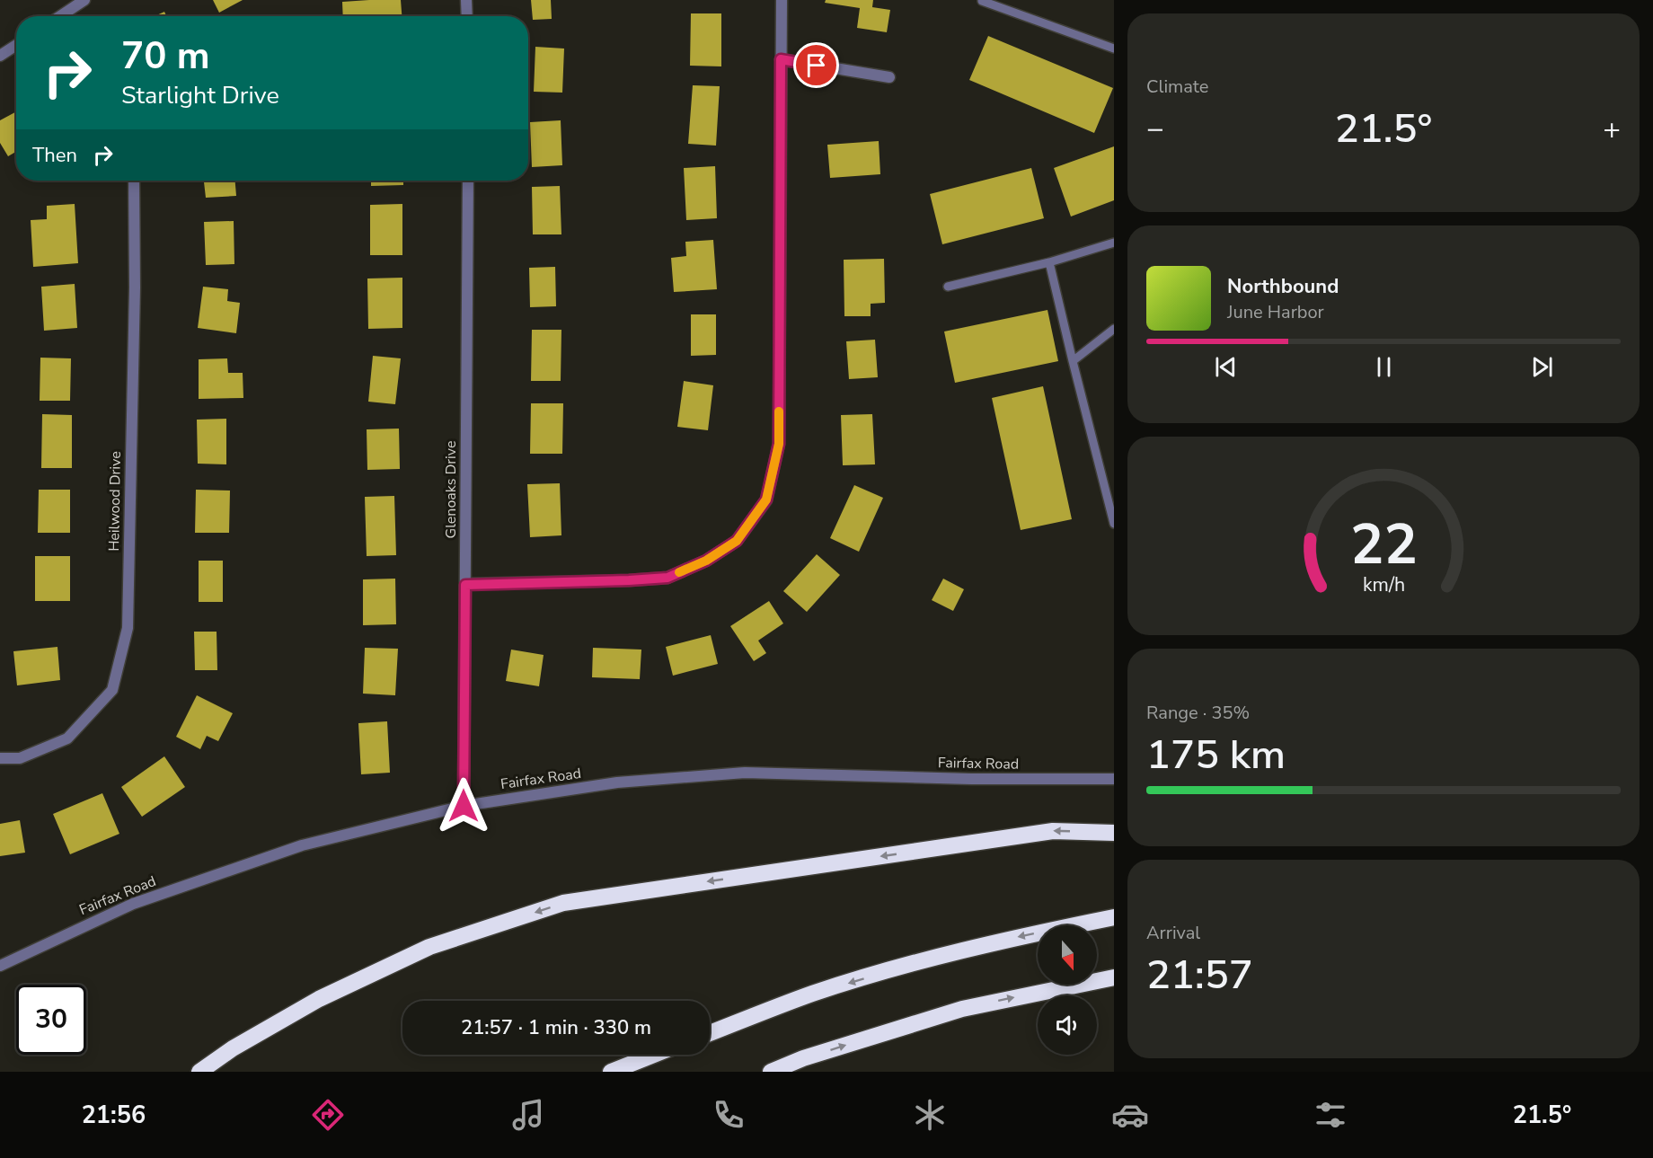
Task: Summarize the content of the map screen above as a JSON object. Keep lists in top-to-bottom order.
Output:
{
  "streets": {
    "street": ["Glenoaks Drive", "Heilwood Drive", "Fairfax Road"]
  },
  "crossings": [
    ["Glenoaks Drive", "Fairfax Road"]
  ],
  "north": "bottom",
  "page": {
    "tile": [
      "Climate",
      ["Range · 35%", "175 km"],
      ["Arrival", "21:57"]
    ],
    "turn": ["70 m", "Starlight Drive"],
    "heat": ["−", "21.5°", "+"],
    "then": "Then",
    "song": ["Northbound", "June Harbor"],
    "limit": "30",
    "trip": "21:57 · 1 min · 330 m",
    "tabs": ["21:56", "21.5°"],
    "gauge": ["22", "km/h"]
  }
}
